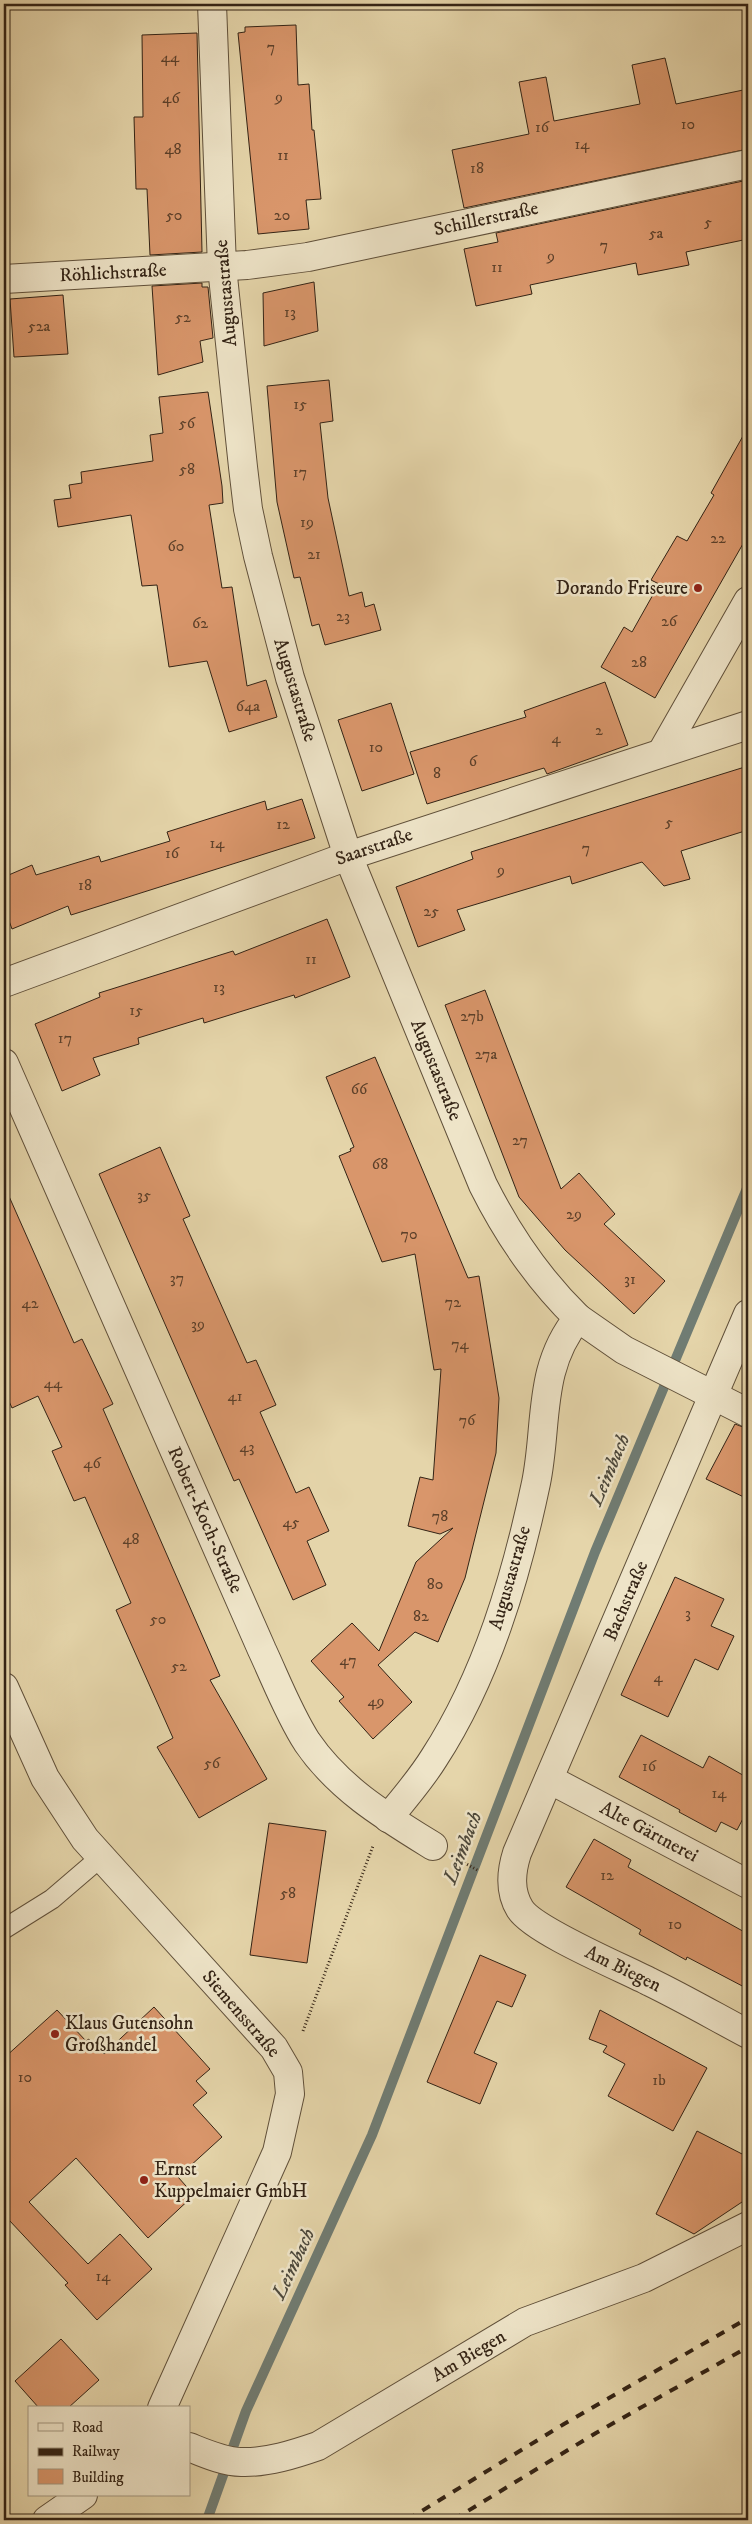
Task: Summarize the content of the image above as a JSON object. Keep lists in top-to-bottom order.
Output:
{
  "streets": {
    "street": [
      "Schillerstraße",
      "Röhlichstraße",
      "Augustastraße",
      "Saarstraße",
      "Robert-Koch-Straße",
      "Bachstraße",
      "Alte Gärtnerei",
      "Am Biegen",
      "Siemensstraße"
    ]
  },
  "crossings": [
    ["Schillerstraße", "Röhlichstraße"],
    ["Schillerstraße", "Augustastraße"],
    ["Röhlichstraße", "Augustastraße"],
    ["Augustastraße", "Saarstraße"],
    ["Augustastraße", "Robert-Koch-Straße"],
    ["Augustastraße", "Bachstraße"],
    ["Bachstraße", "Alte Gärtnerei"],
    ["Bachstraße", "Am Biegen"]
  ],
  "water": ["Leimbach"],
  "places": ["Dorando Friseure", "Klaus Gutensohn Großhandel", "Ernst Kuppelmaier GmbH"],
  "house_numbers": [
    "7",
    "44",
    "9",
    "46",
    "10",
    "16",
    "14",
    "48",
    "11",
    "18",
    "50",
    "20",
    "5",
    "5a",
    "7",
    "9",
    "11",
    "13",
    "52",
    "52a",
    "15",
    "56",
    "58",
    "17",
    "19",
    "22",
    "60",
    "21",
    "23",
    "26",
    "62",
    "28",
    "64a",
    "2",
    "4",
    "10",
    "6",
    "8",
    "5",
    "12",
    "14",
    "7",
    "16",
    "9",
    "18",
    "25",
    "11",
    "13",
    "15",
    "27b",
    "17",
    "27a",
    "66",
    "27",
    "68",
    "35",
    "29",
    "70",
    "37",
    "31",
    "72",
    "42",
    "39",
    "74",
    "44",
    "41",
    "76",
    "43",
    "46",
    "78",
    "45",
    "48",
    "80",
    "3",
    "82",
    "50",
    "47",
    "52",
    "4",
    "49",
    "56",
    "16",
    "14",
    "12",
    "58",
    "10",
    "10",
    "1b",
    "14"
  ],
  "legend": ["Road", "Railway", "Building"]
}
